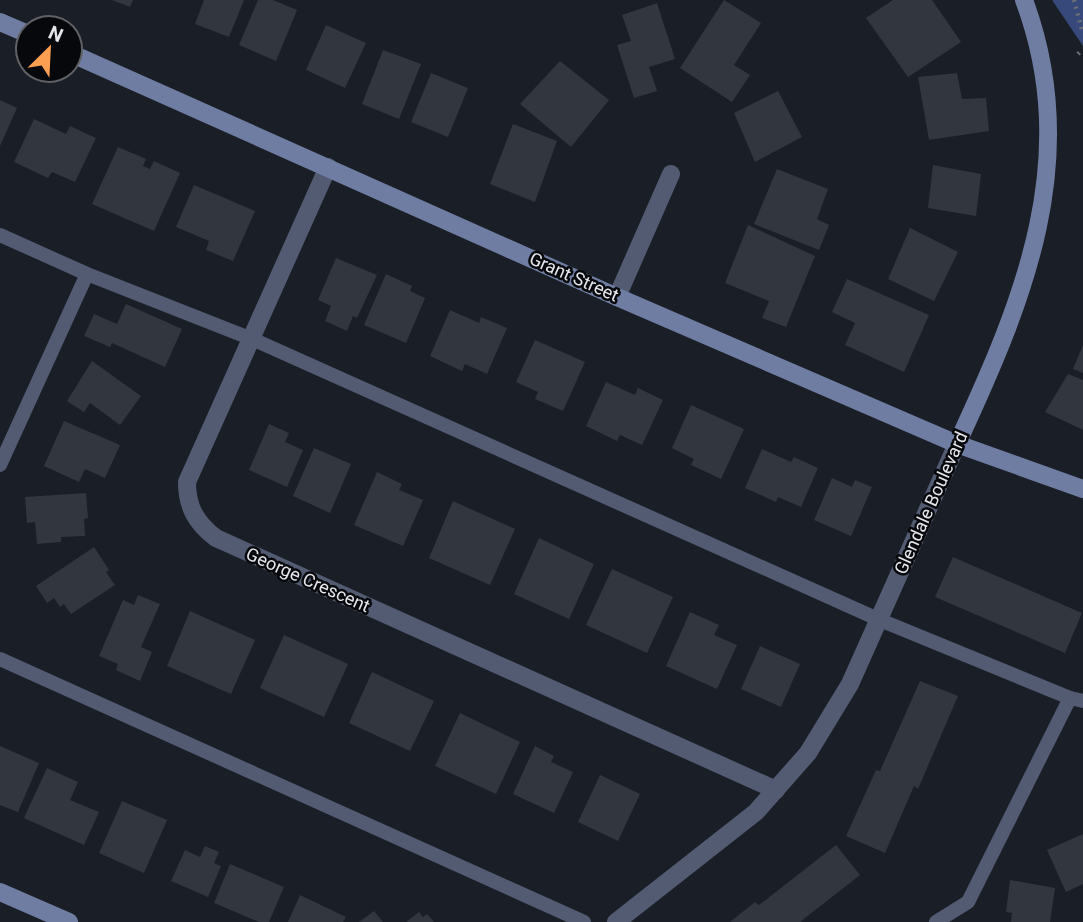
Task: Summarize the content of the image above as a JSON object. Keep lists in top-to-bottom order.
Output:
{
  "streets": {
    "street": ["Grant Street", "Glendale Boulevard", "George Crescent"]
  },
  "crossings": [
    ["Grant Street", "Glendale Boulevard"],
    ["Grant Street", "George Crescent"],
    ["Glendale Boulevard", "George Crescent"]
  ],
  "north": "top right"
}
